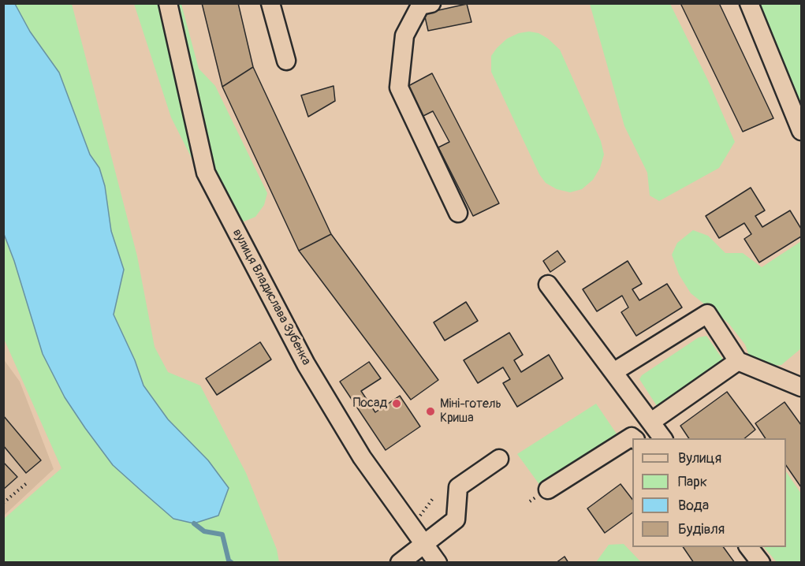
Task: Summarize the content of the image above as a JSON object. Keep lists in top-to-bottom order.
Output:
{
  "streets": {
    "street": ["вулиця Владислава Зубенка"]
  },
  "places": ["Посад", "Міні-готель Криша"],
  "legend": [
    "Вулиця",
    "Парк",
    "Вода",
    "Будівля"
  ]
}
